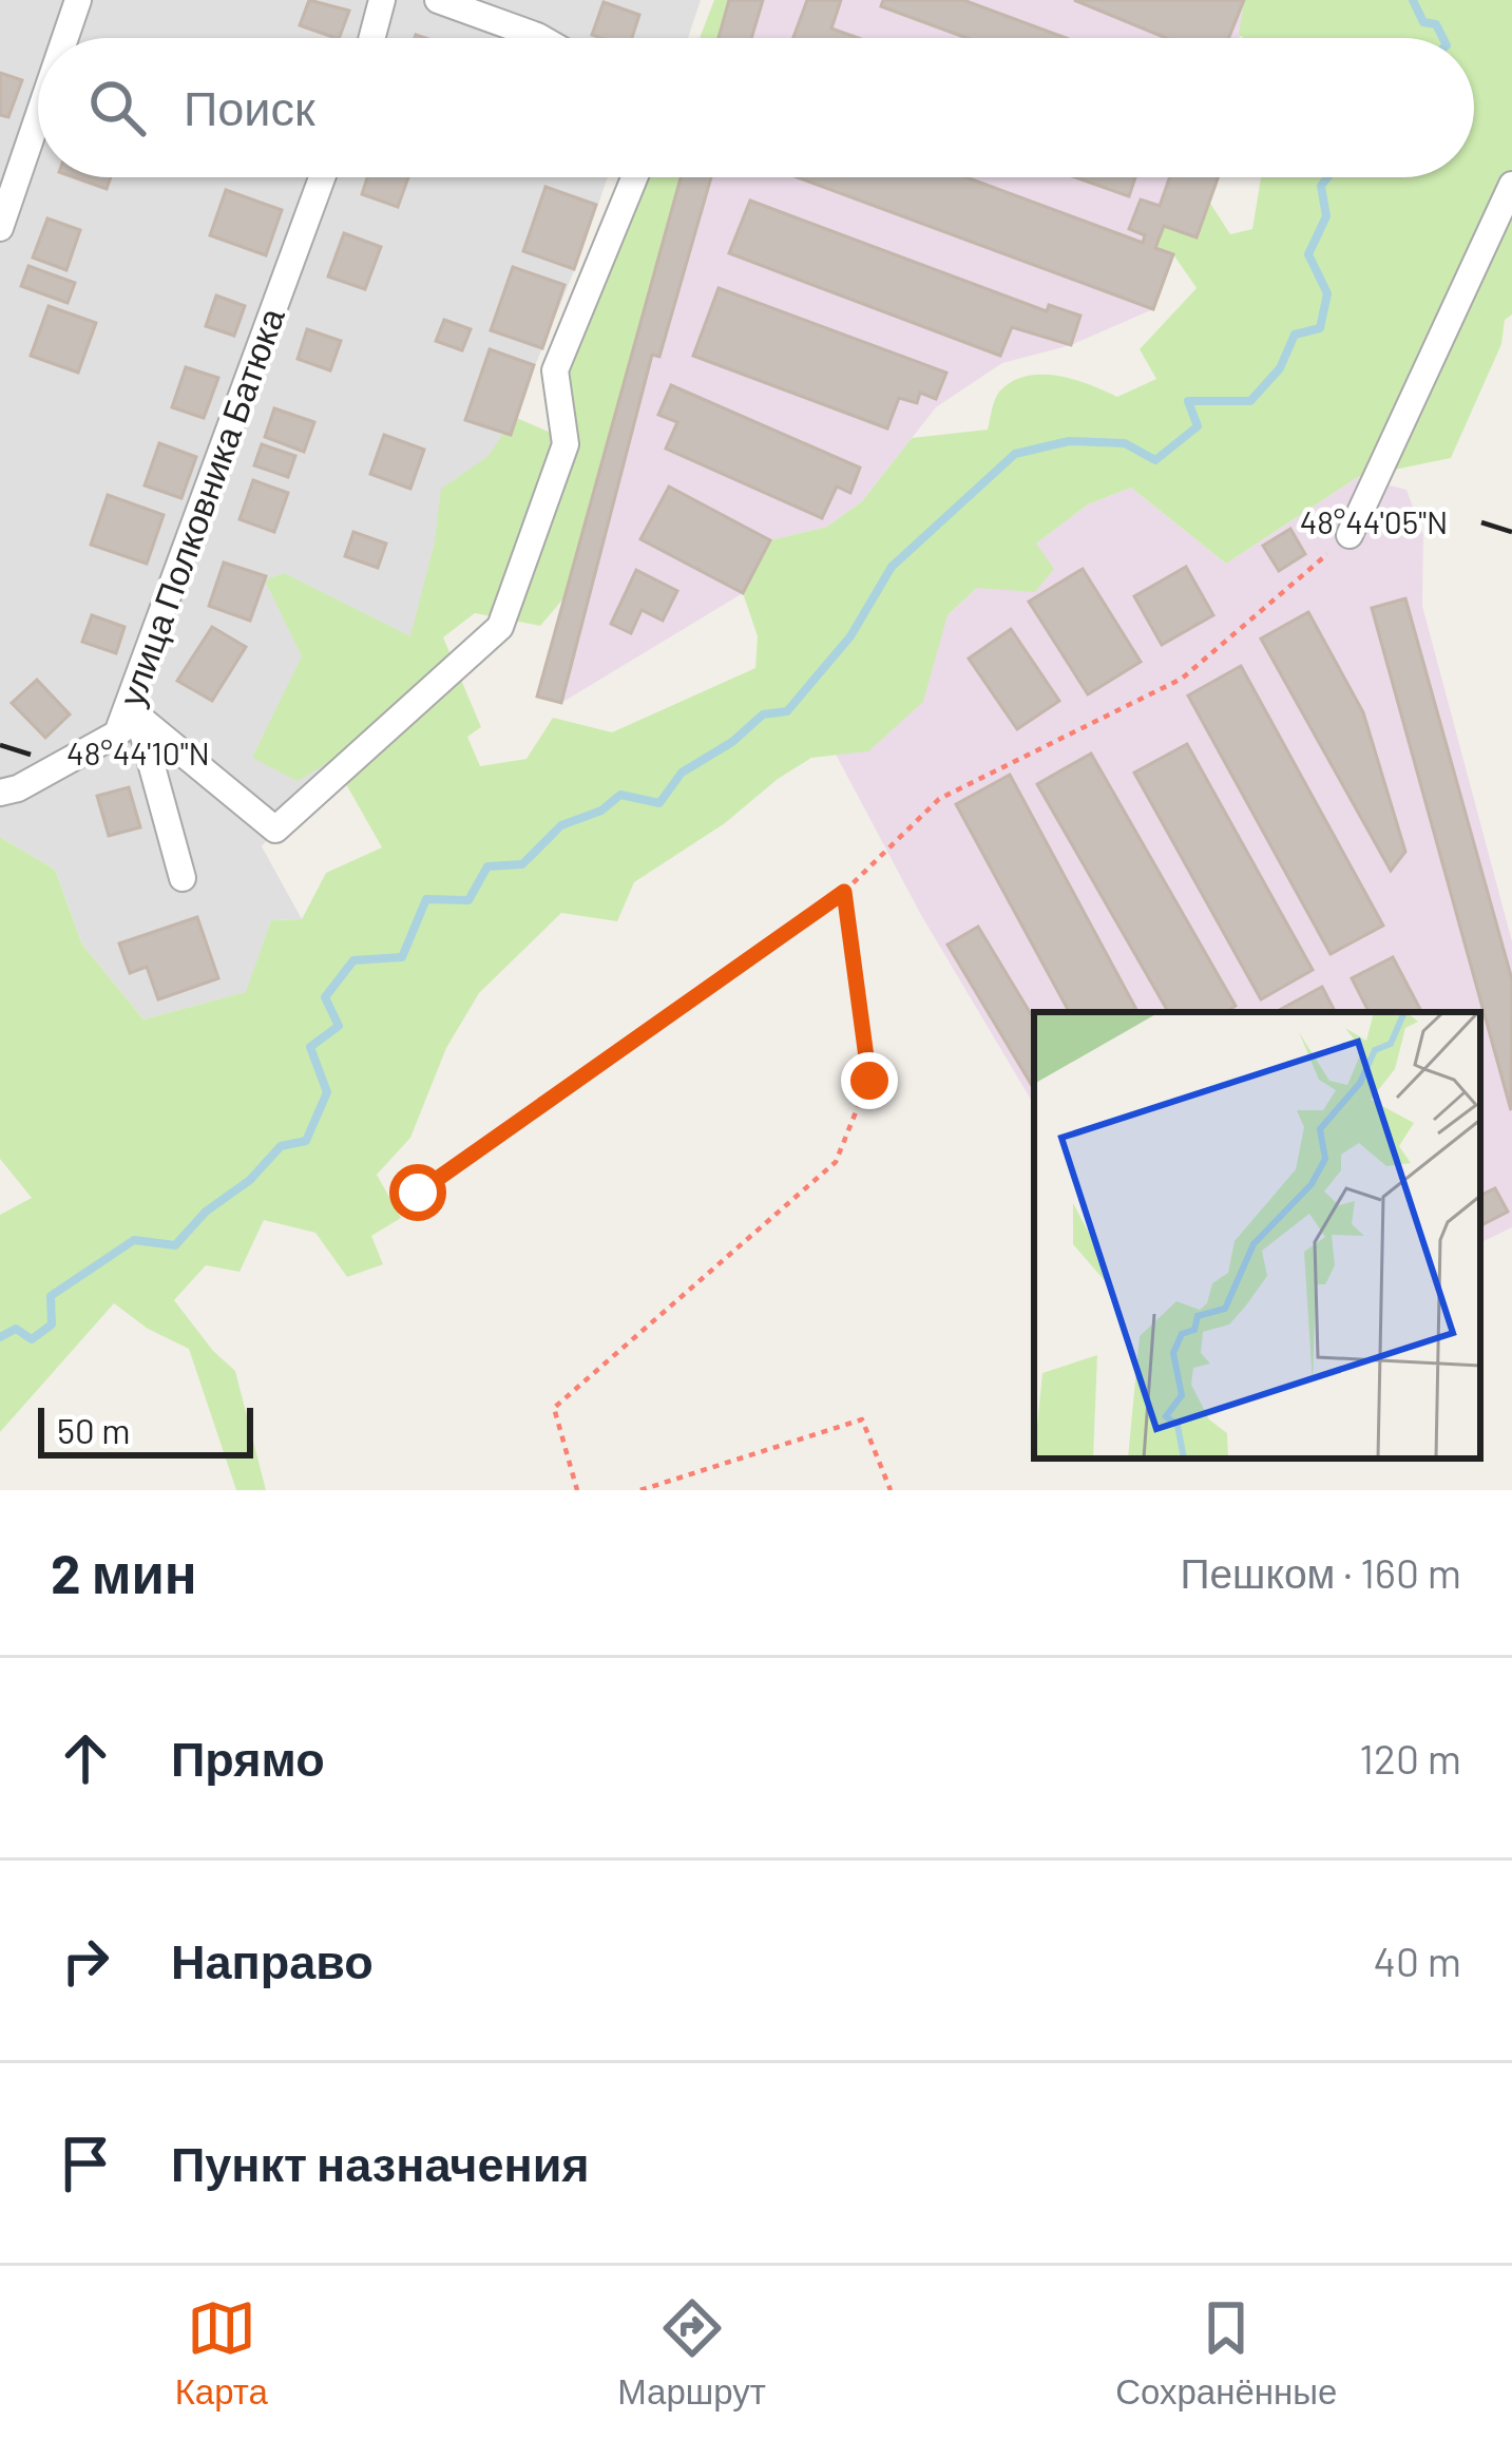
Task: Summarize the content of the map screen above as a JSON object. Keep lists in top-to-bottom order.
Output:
{
  "streets": {
    "street": ["улица Полковника Батюка"]
  },
  "scale_bar": "50 m",
  "page": {
    "search": "Поиск",
    "scale": "50 m",
    "heading": ["2 мин", "Пешком · 160 m"],
    "list": [
      ["Прямо", "120 m"],
      ["Направо", "40 m"],
      "Пункт назначения"
    ],
    "nav": ["Карта", "Маршрут", "Сохранённые"]
  },
  "coordinates": ["48°44'05\"N", "48°44'10\"N"]
}
